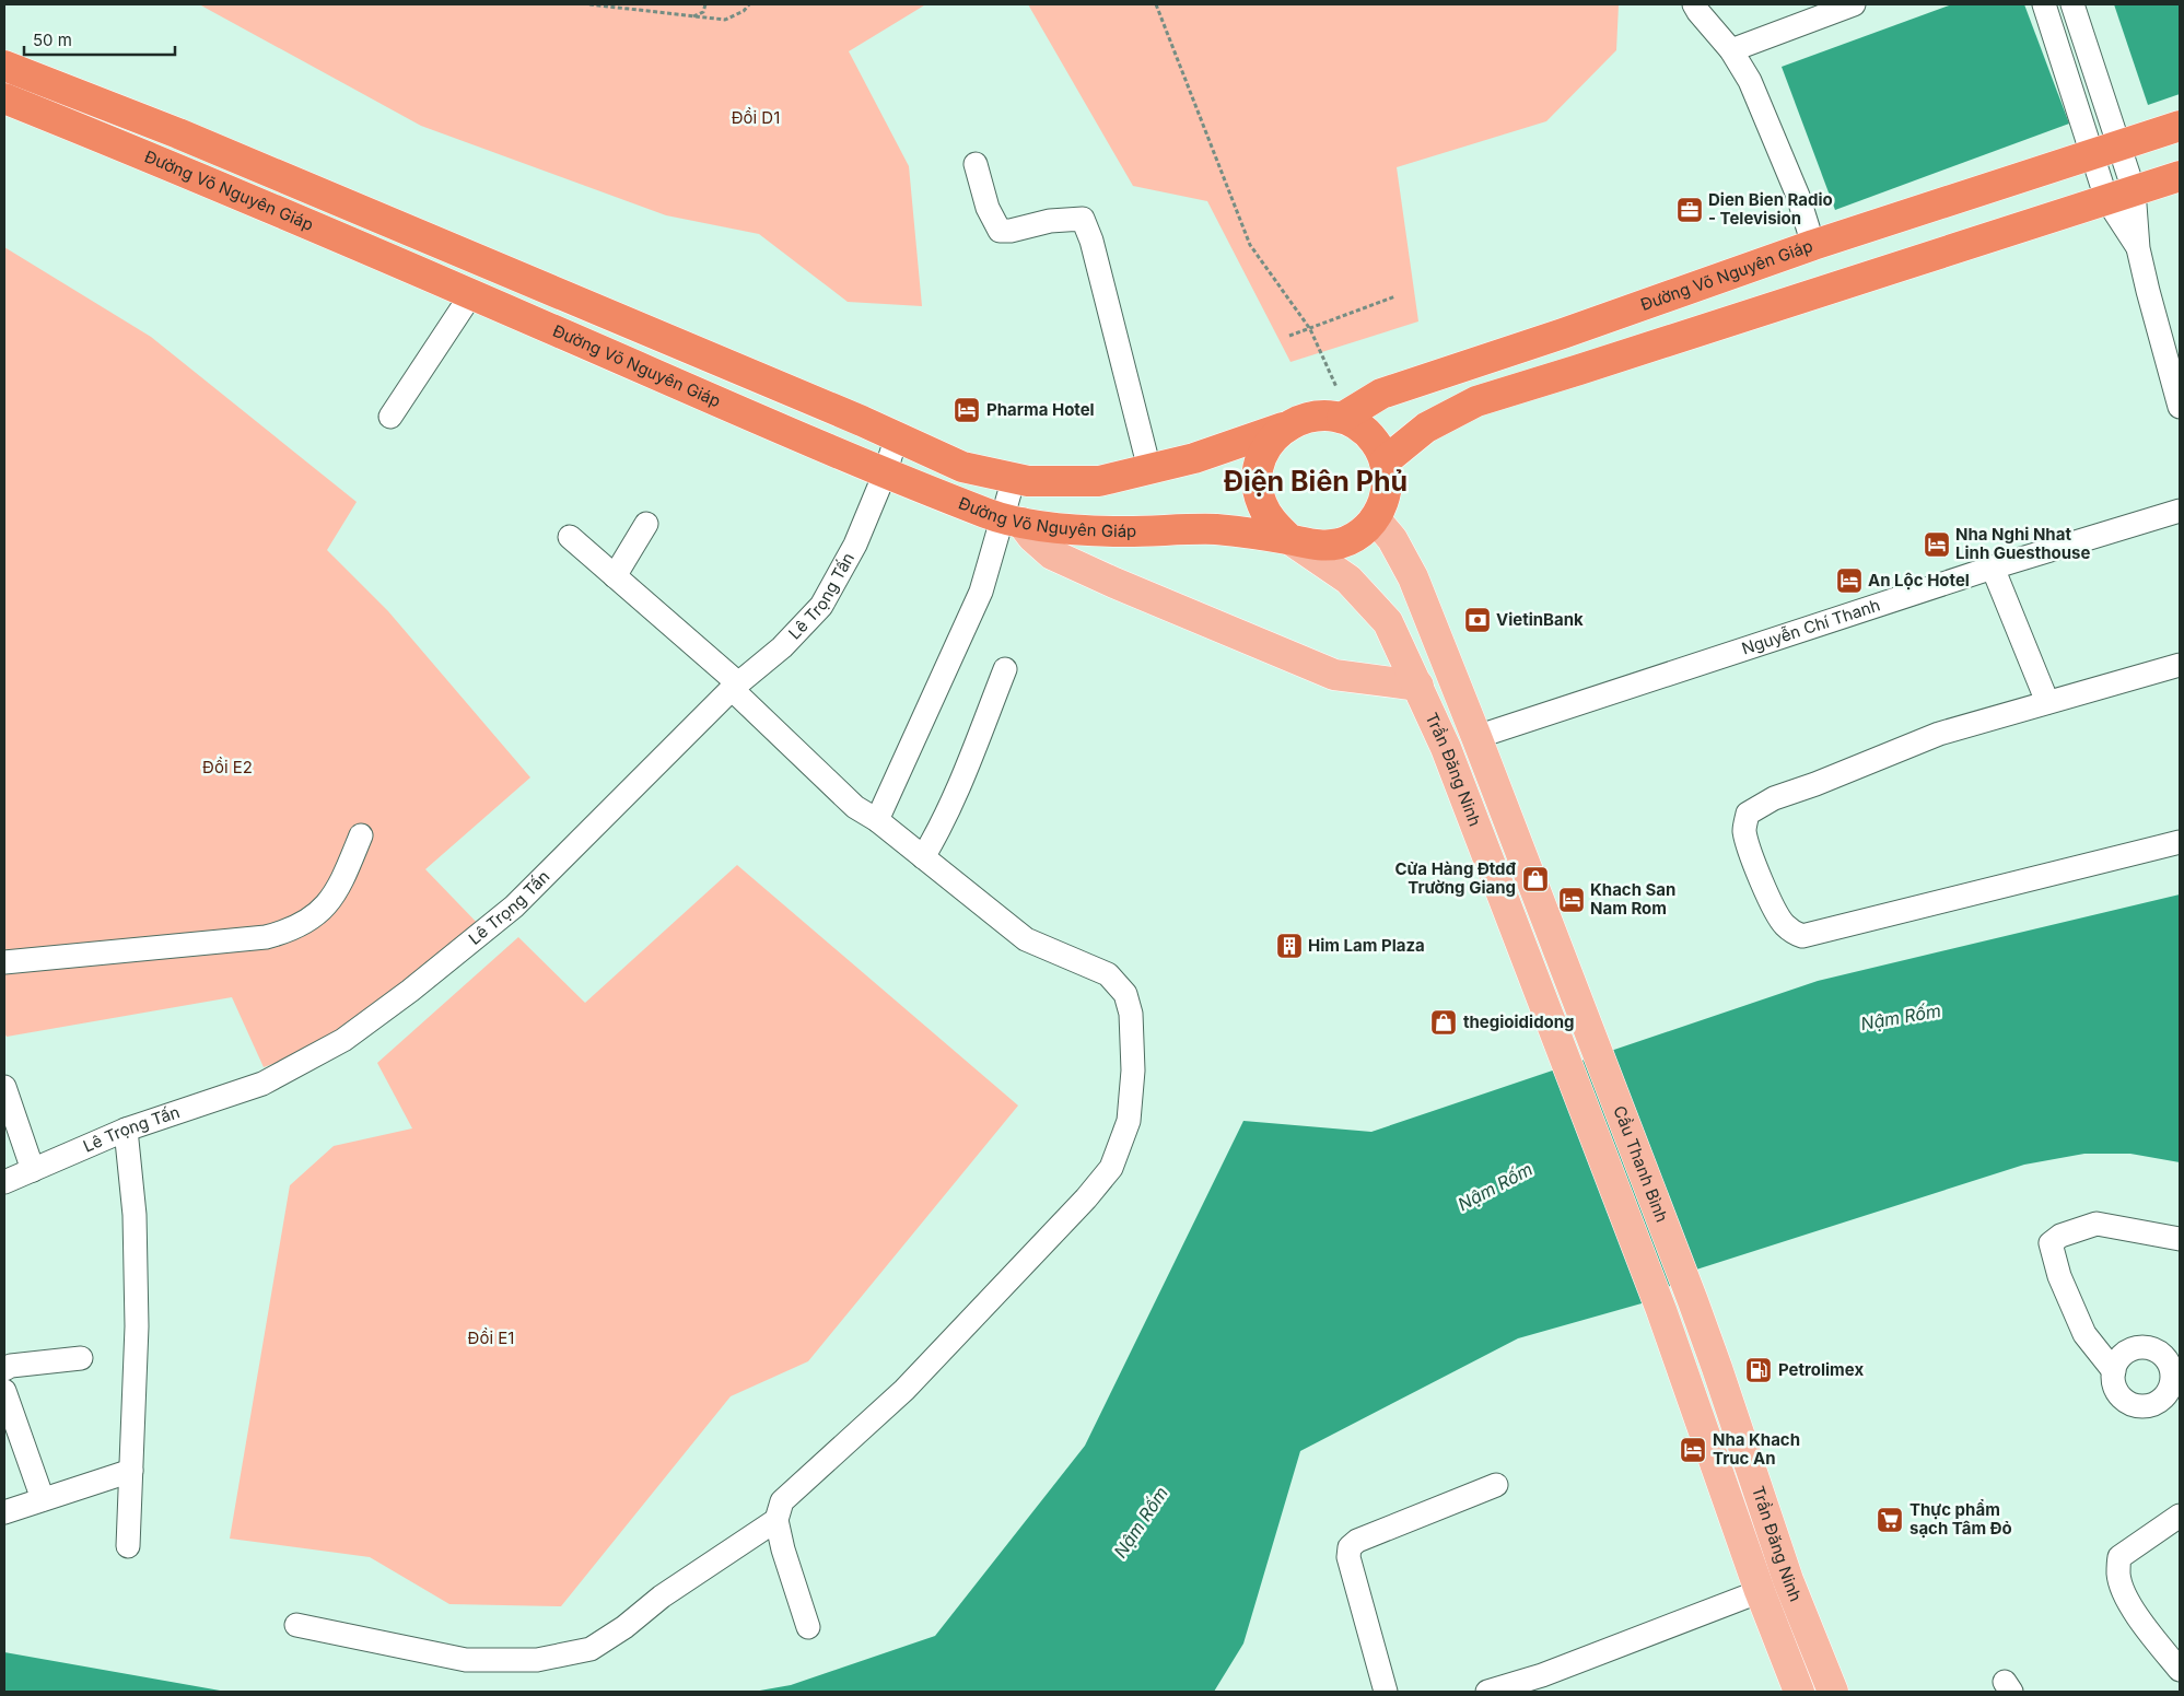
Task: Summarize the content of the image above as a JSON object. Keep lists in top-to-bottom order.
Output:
{
  "streets": {
    "highway": ["Đường Võ Nguyên Giáp"],
    "main road": ["Trần Đăng Ninh", "Cầu Thanh Bình"],
    "street": ["Lê Trọng Tấn", "Nguyễn Chí Thanh"]
  },
  "crossings": [
    ["Đường Võ Nguyên Giáp", "Lê Trọng Tấn"],
    ["Đường Võ Nguyên Giáp", "Trần Đăng Ninh"],
    ["Nguyễn Chí Thanh", "Trần Đăng Ninh"],
    ["Trần Đăng Ninh", "Cầu Thanh Bình"]
  ],
  "districts": ["Điện Biên Phủ"],
  "water": ["Nậm Rốm"],
  "parks": ["Đồi D1", "Đồi E2", "Đồi E1"],
  "places": {
    "office": ["Dien Bien Radio - Television"],
    "hotel": [
      "Pharma Hotel",
      "Nha Nghi Nhat Linh Guesthouse",
      "An Lộc Hotel",
      "Khach San Nam Rom",
      "Nha Khach Truc An"
    ],
    "bank": ["VietinBank"],
    "shop": ["Cửa Hàng Đtdđ Trường Giang", "thegioididong"],
    "building": ["Him Lam Plaza"],
    "fuel station": ["Petrolimex"],
    "supermarket": ["Thực phẩm sạch Tâm Đỏ"]
  },
  "scale_bar": "50 m"
}
